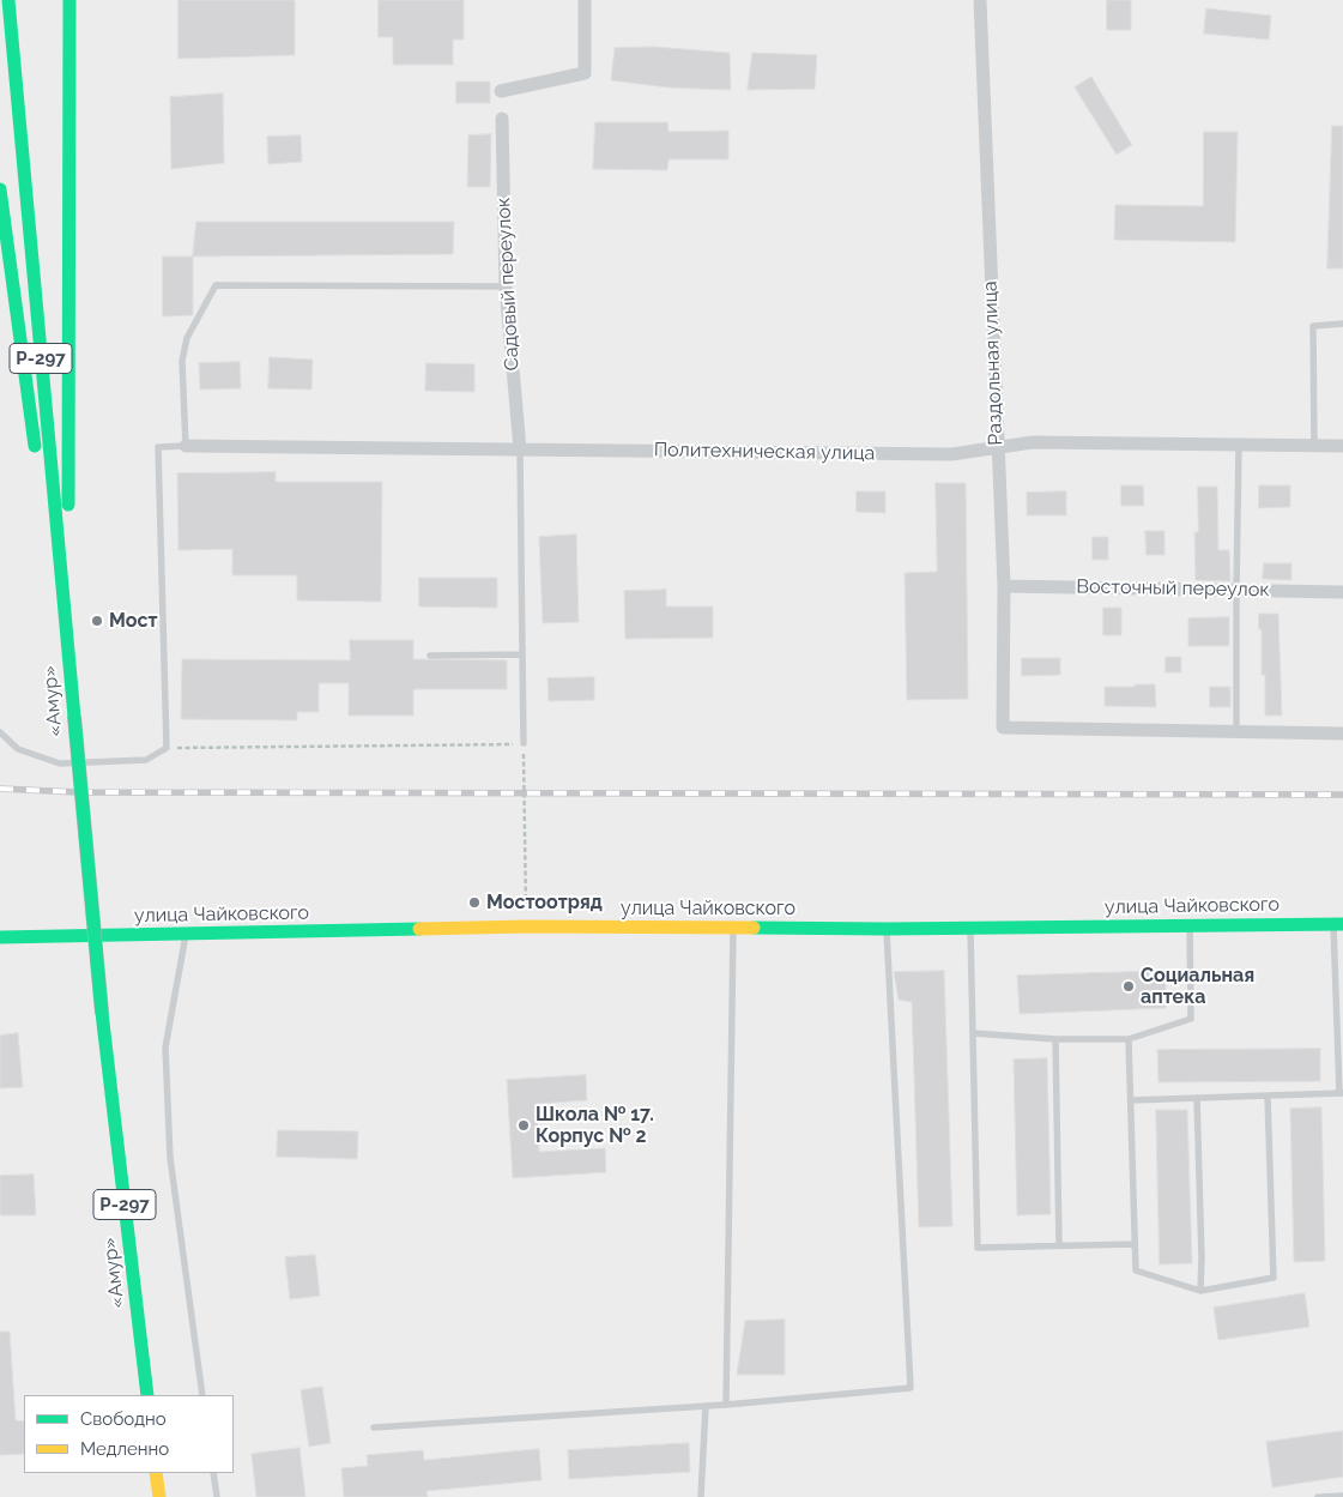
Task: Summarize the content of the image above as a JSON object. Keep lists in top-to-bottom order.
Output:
{
  "streets": {
    "main road": ["Р-297", "«Амур»", "улица Чайковского"],
    "street": [
      "Садовый переулок",
      "Раздольная улица",
      "Политехническая улица",
      "Восточный переулок"
    ]
  },
  "crossings": [
    ["Садовый переулок", "Политехническая улица"],
    ["Раздольная улица", "Политехническая улица"],
    ["Раздольная улица", "Восточный переулок"]
  ],
  "places": [
    "Мост",
    "Мостоотряд",
    "Социальная аптека",
    "Школа № 17. Корпус № 2"
  ],
  "legend": ["Свободно", "Медленно"]
}
